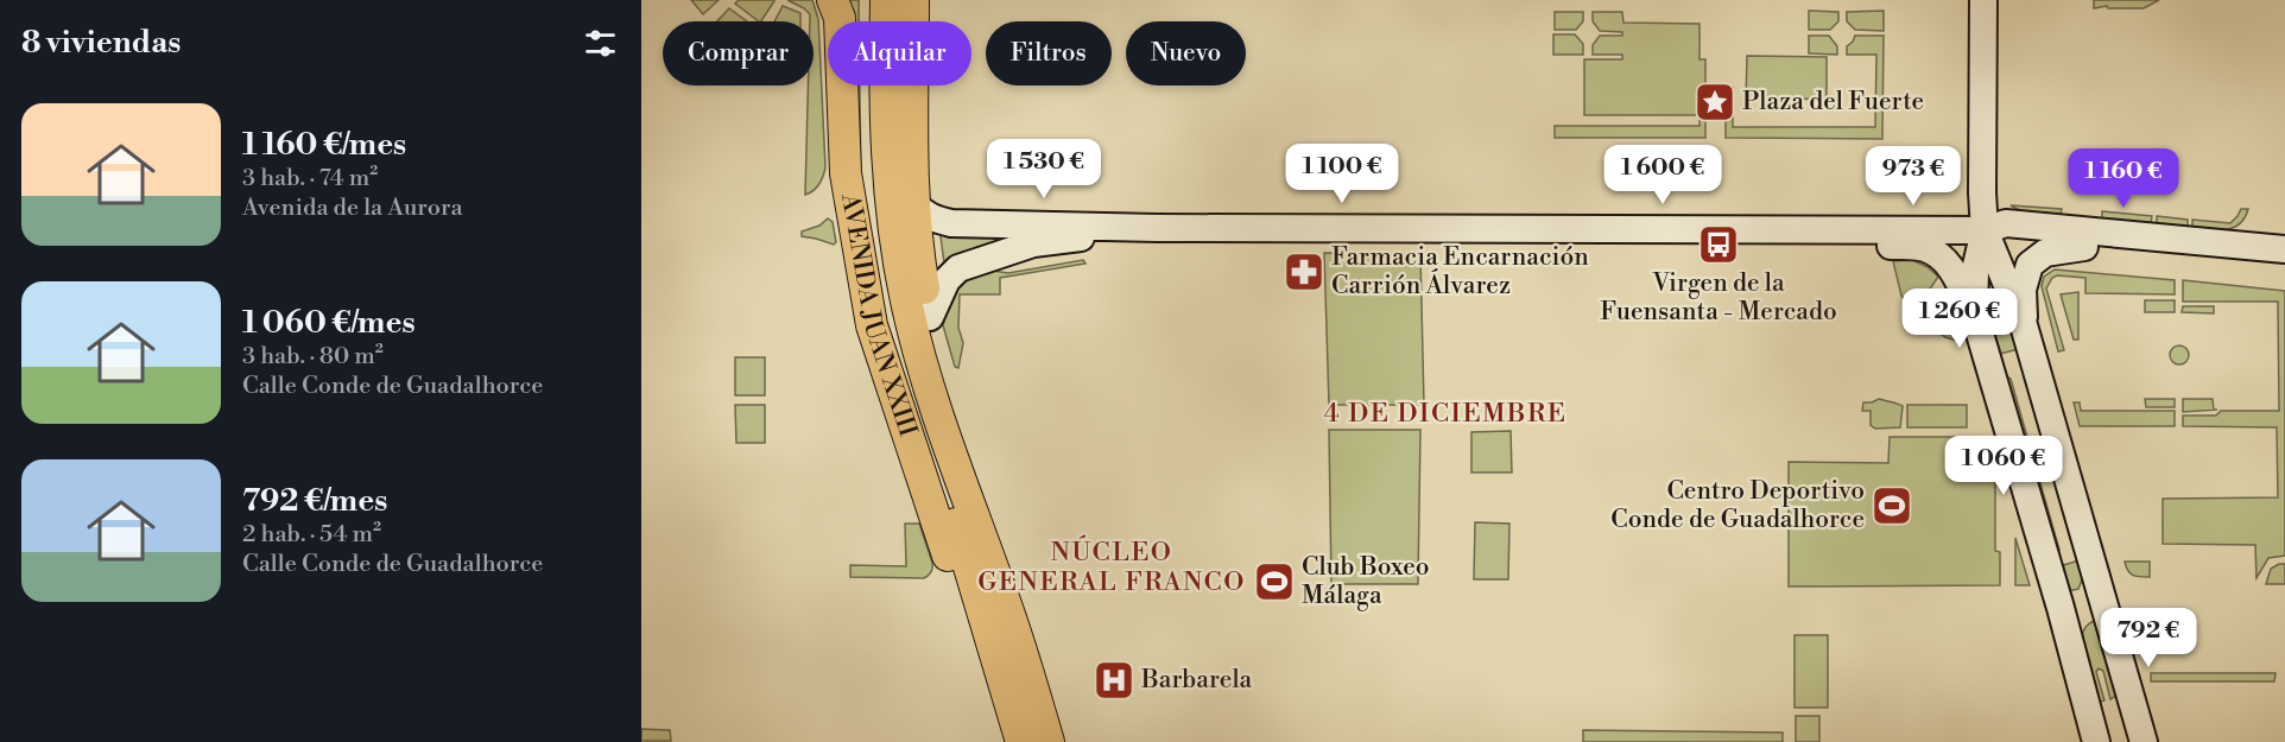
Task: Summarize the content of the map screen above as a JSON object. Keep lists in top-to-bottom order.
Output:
{
  "streets": {
    "main road": ["AVENIDA JUAN XXIII"]
  },
  "districts": ["4 DE DICIEMBRE", "NÚCLEO GENERAL FRANCO"],
  "places": {
    "place": ["Plaza del Fuerte"],
    "bus stop": ["Virgen de la Fuensanta - Mercado"],
    "pharmacy": ["Farmacia Encarnación Carrión Álvarez"],
    "sports": ["Centro Deportivo Conde de Guadalhorce", "Club Boxeo Málaga"],
    "hospital": ["Barbarela"]
  },
  "page": {
    "heading": "8 viviendas",
    "chip": [
      "Comprar",
      "Alquilar",
      "Filtros",
      "Nuevo"
    ],
    "list": [
      {
        "name": "1 160 €/mes",
        "note": "3 hab. · 74 m² · Avenida de la Aurora"
      },
      {
        "name": "1 060 €/mes",
        "note": "3 hab. · 80 m² · Calle Conde de Guadalhorce"
      },
      {
        "name": "792 €/mes",
        "note": "2 hab. · 54 m² · Calle Conde de Guadalhorce"
      }
    ],
    "price": [
      "1 530 €",
      "1 100 €",
      "1 600 €",
      "973 €",
      "1 160 €",
      "1 260 €",
      "1 060 €",
      "792 €"
    ]
  }
}
